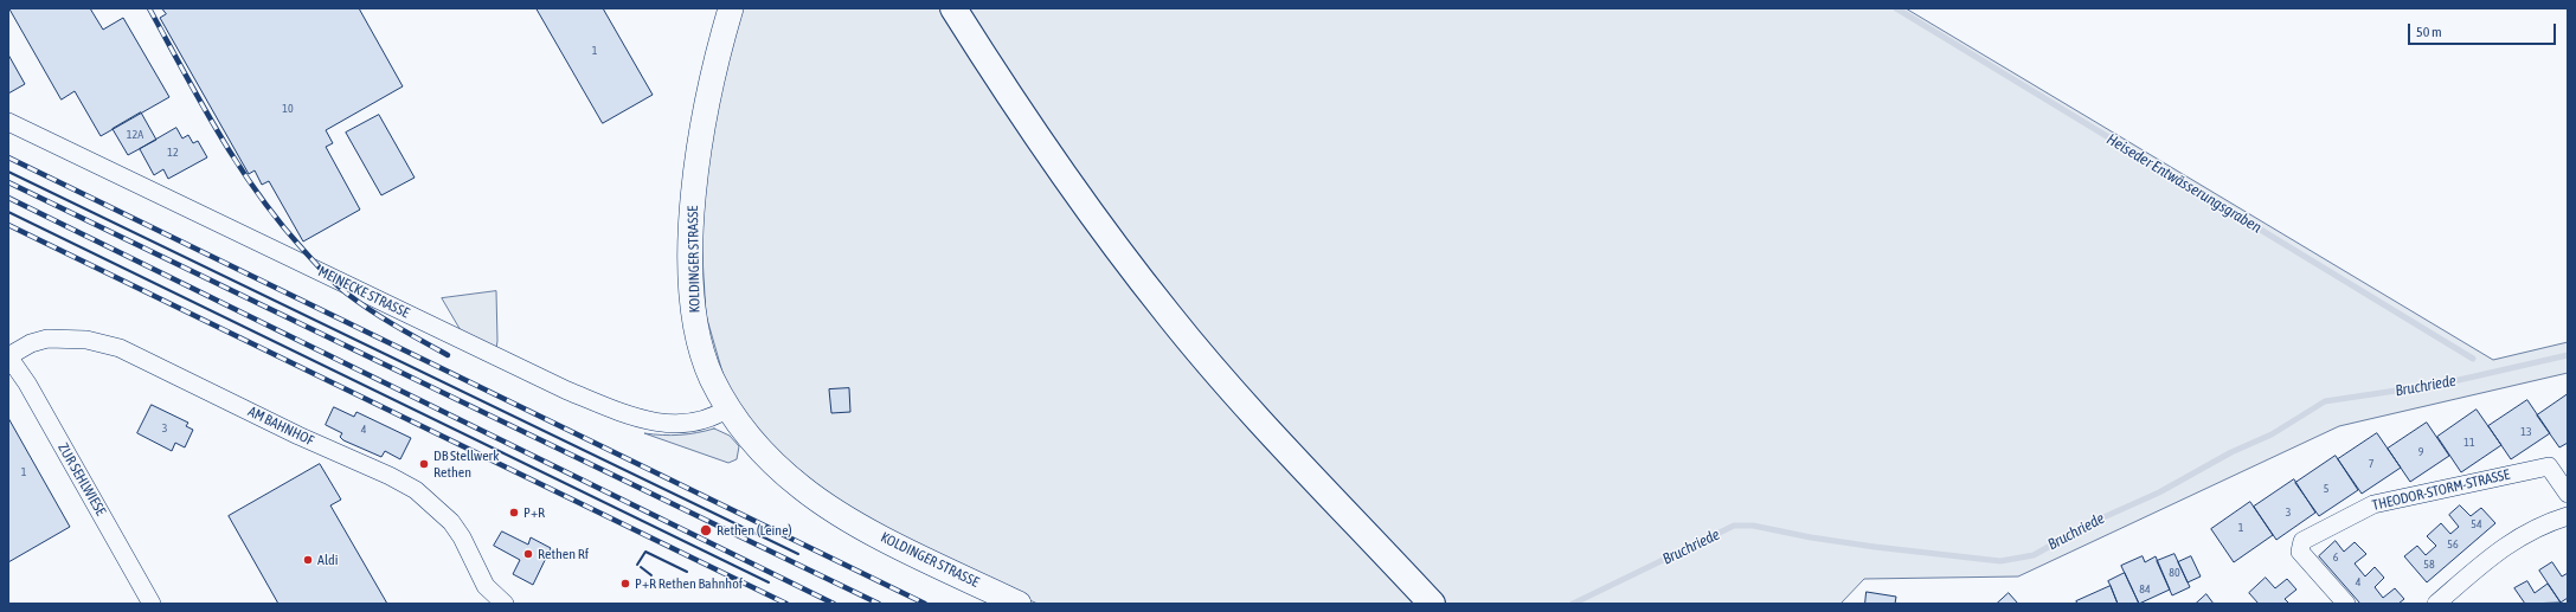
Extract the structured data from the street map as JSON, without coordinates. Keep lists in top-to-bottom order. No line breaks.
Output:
{"streets":{"street":["KOLDINGER STRASSE","MEINECKE STRASSE","AM BAHNHOF","ZUR SEHLWIESE","THEODOR-STORM-STRASSE"]},"crossings":[["KOLDINGER STRASSE","MEINECKE STRASSE"],["AM BAHNHOF","ZUR SEHLWIESE"]],"water":["Heiseder Entwässerungsgraben","Bruchriede"],"places":["DB Stellwerk Rethen","P+R","Rethen (Leine)","Rethen Rf","Aldi","P+R Rethen Bahnhof"],"house_numbers":["1","10","12A","12","3","4","13","11","9","7","1","5","3","54","1","56","6","58","80","4","84"],"scale_bar":"50 m"}
